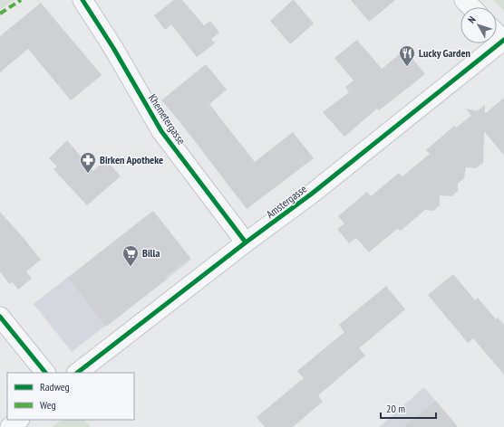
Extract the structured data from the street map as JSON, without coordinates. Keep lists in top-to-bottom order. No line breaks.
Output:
{"streets":{"street":["Khemetergasse","Amstergasse"]},"crossings":[["Khemetergasse","Amstergasse"]],"places":{"restaurant":["Lucky Garden"],"pharmacy":["Birken Apotheke"],"supermarket":["Billa"]},"legend":["Radweg","Weg"],"scale_bar":"20 m","north":"top left"}
